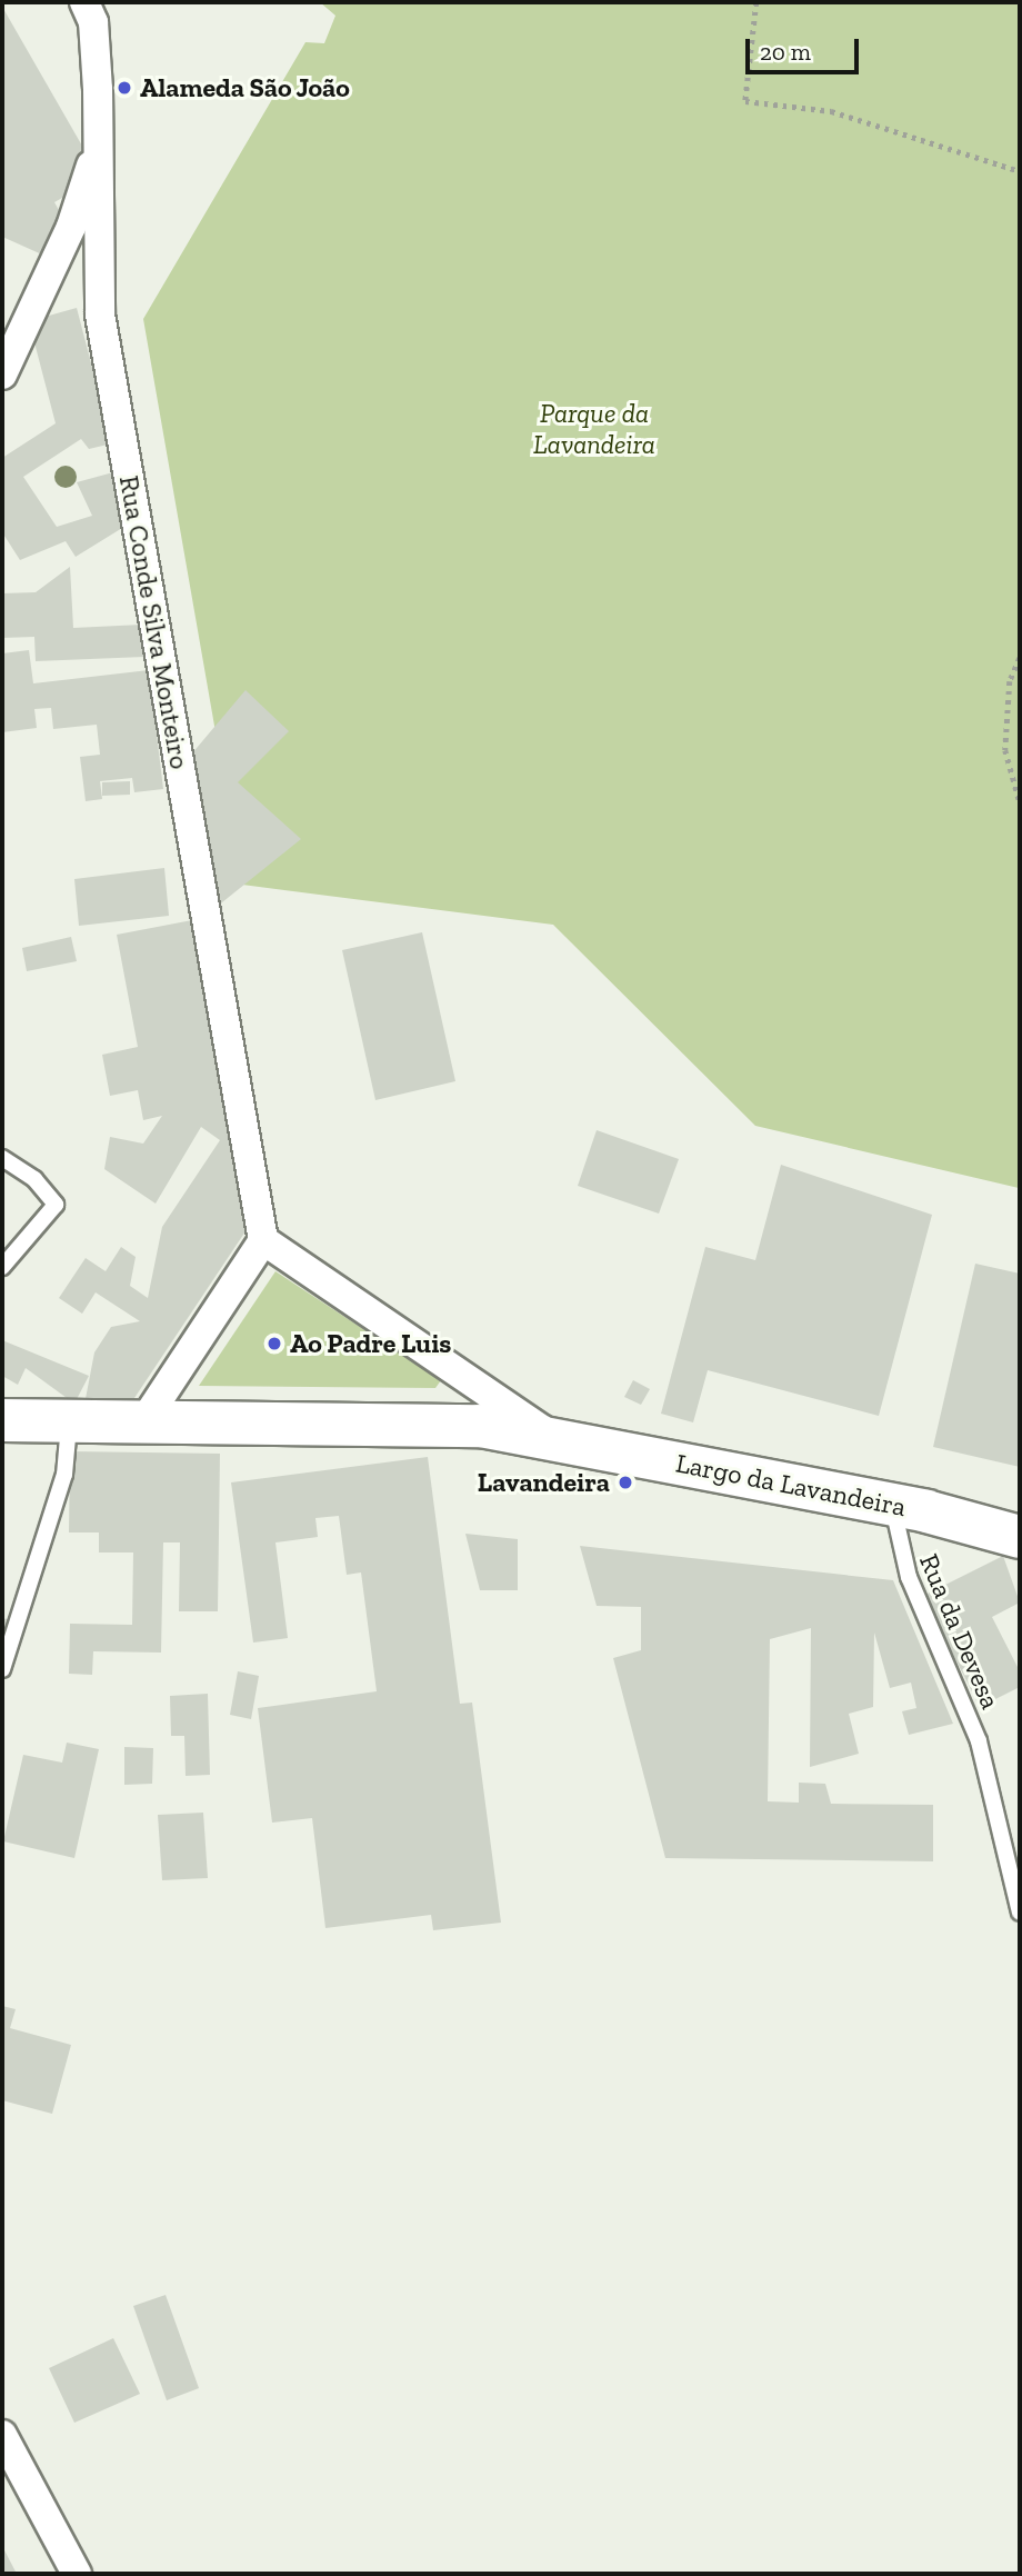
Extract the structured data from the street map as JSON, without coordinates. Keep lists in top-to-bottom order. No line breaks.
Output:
{"streets":{"main road":["Largo da Lavandeira"],"street":["Rua Conde Silva Monteiro"],"lane":["Rua da Devesa"]},"crossings":[["Rua Conde Silva Monteiro","Largo da Lavandeira"],["Largo da Lavandeira","Rua da Devesa"]],"parks":["Parque da Lavandeira"],"places":["Alameda São João","Ao Padre Luis","Lavandeira"],"scale_bar":"20 m"}
